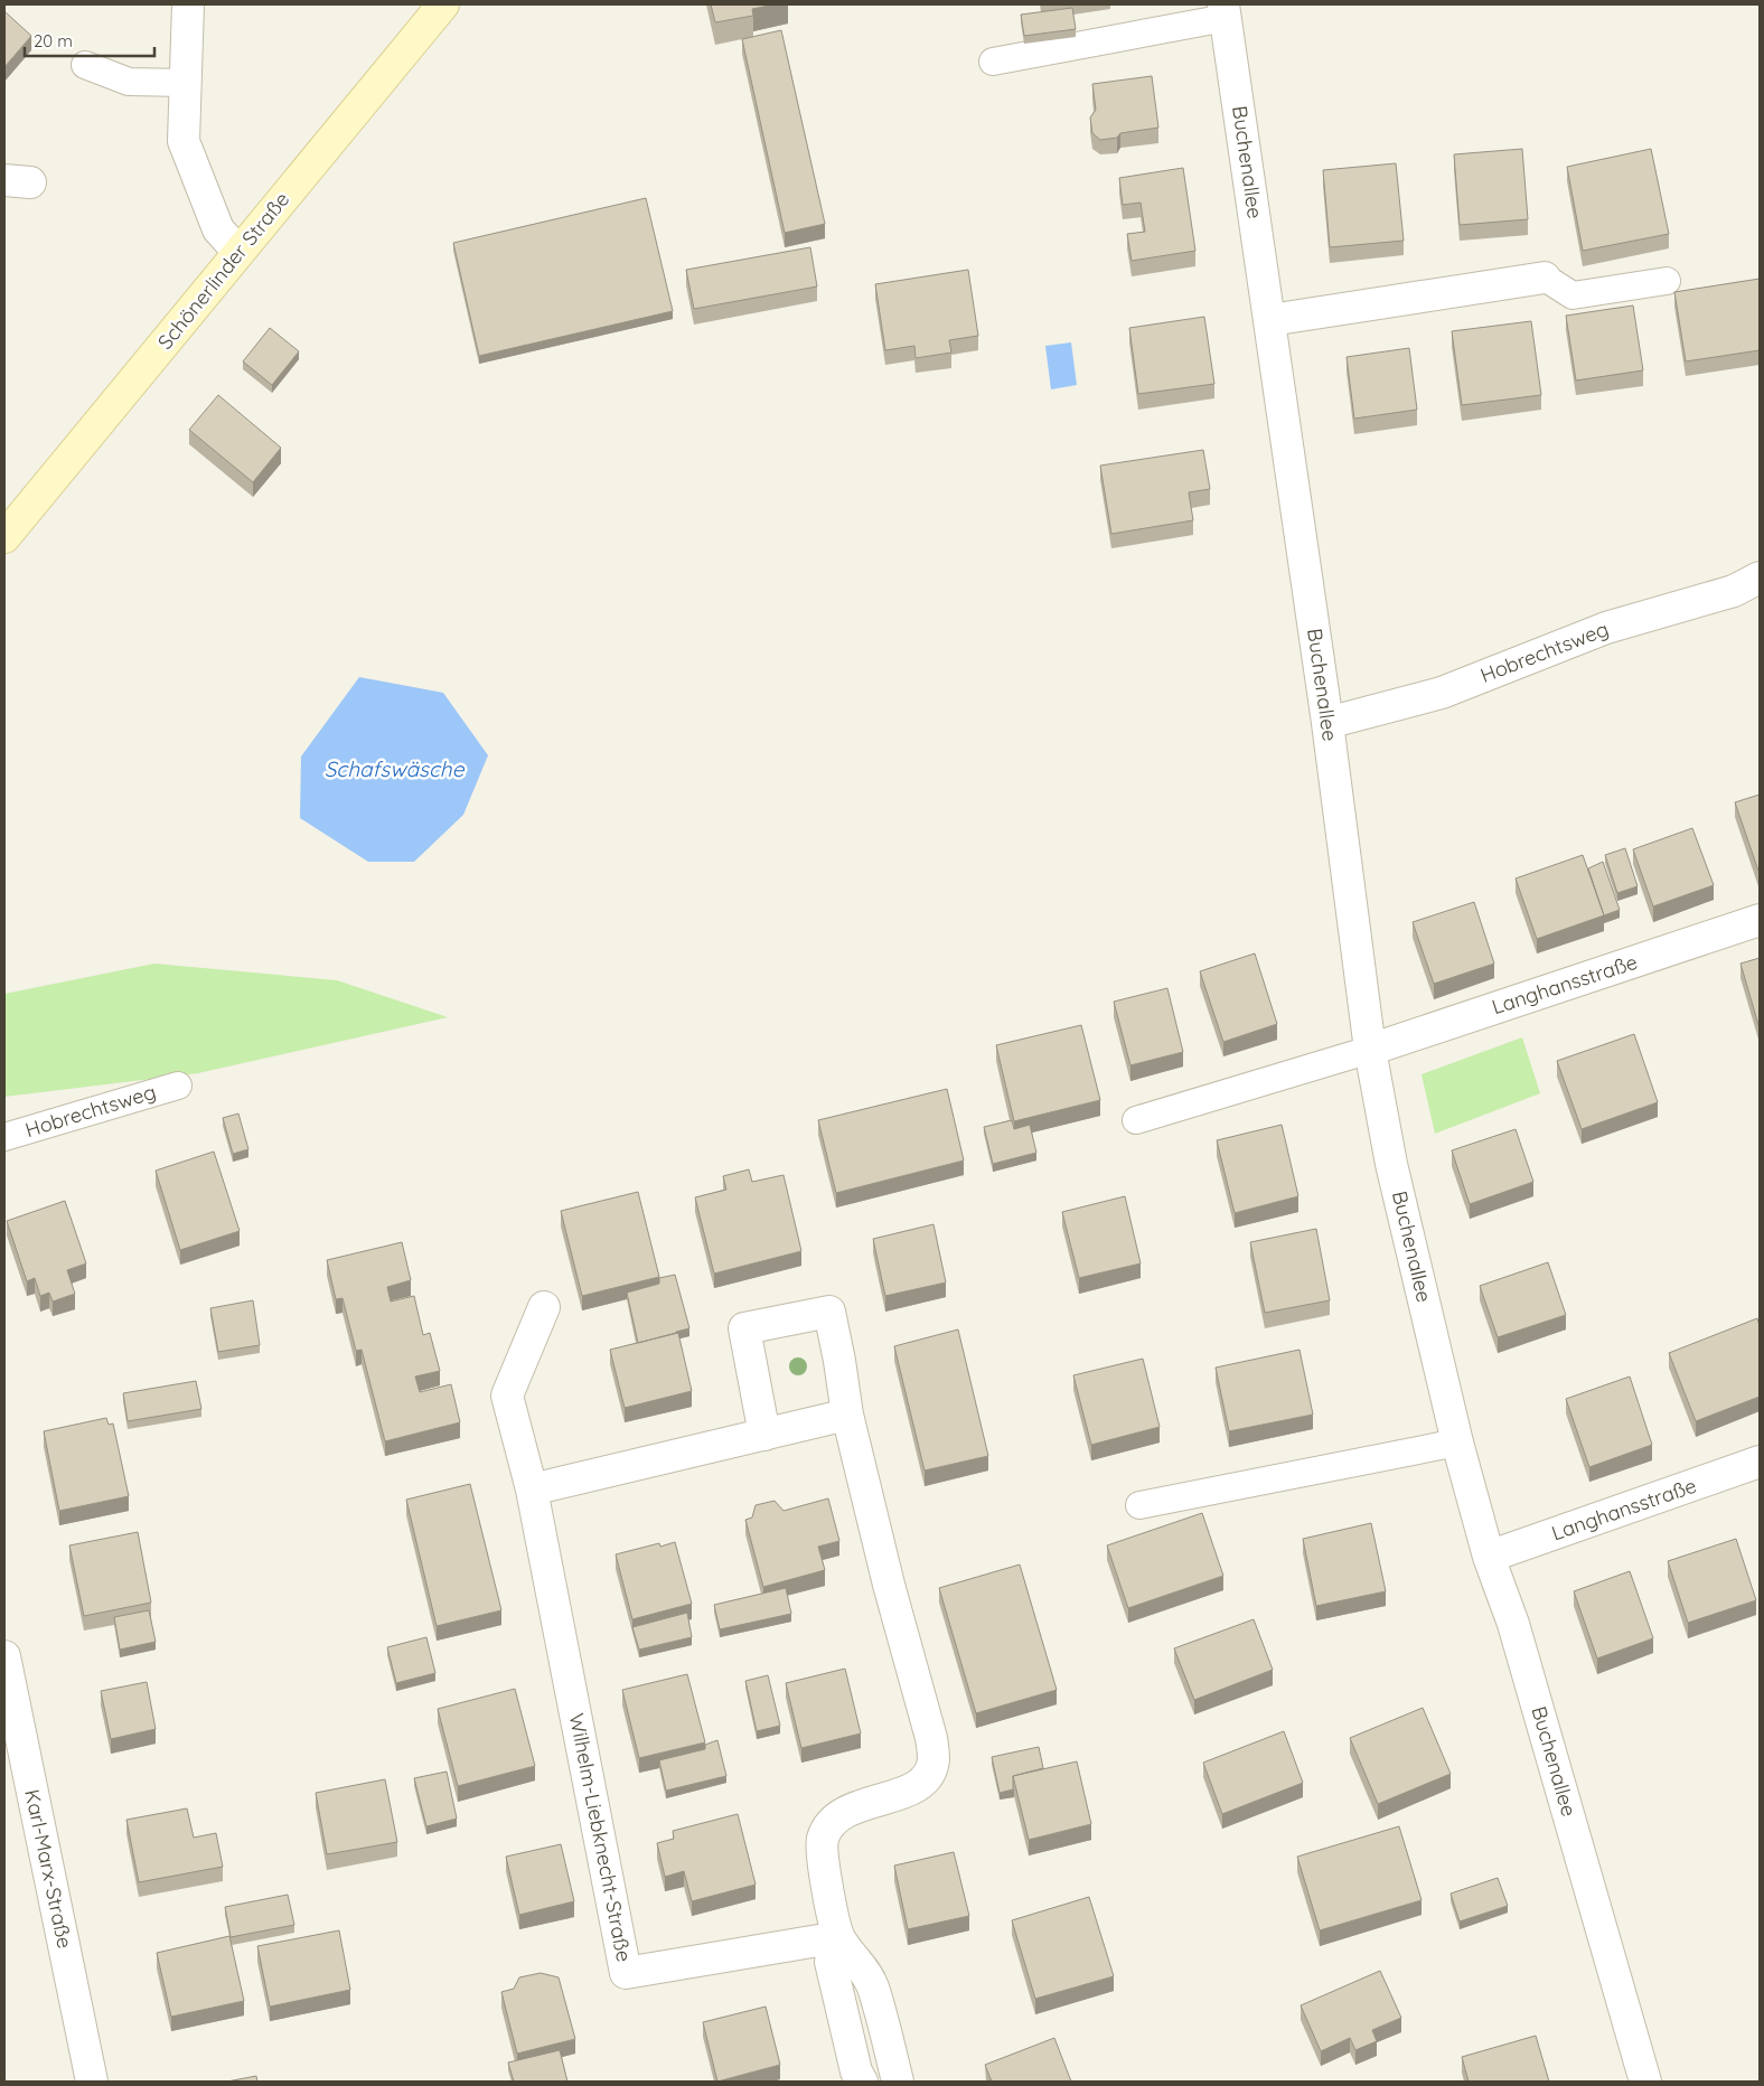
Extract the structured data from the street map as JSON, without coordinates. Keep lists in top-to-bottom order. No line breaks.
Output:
{"streets":{"street":["Buchenallee","Schönerlinder Straße","Hobrechtsweg","Langhansstraße","Wilhelm-Liebknecht-Straße","Karl-Marx-Straße"]},"crossings":[["Buchenallee","Hobrechtsweg"],["Buchenallee","Langhansstraße"]],"water":["Schafswäsche"],"scale_bar":"20 m"}
